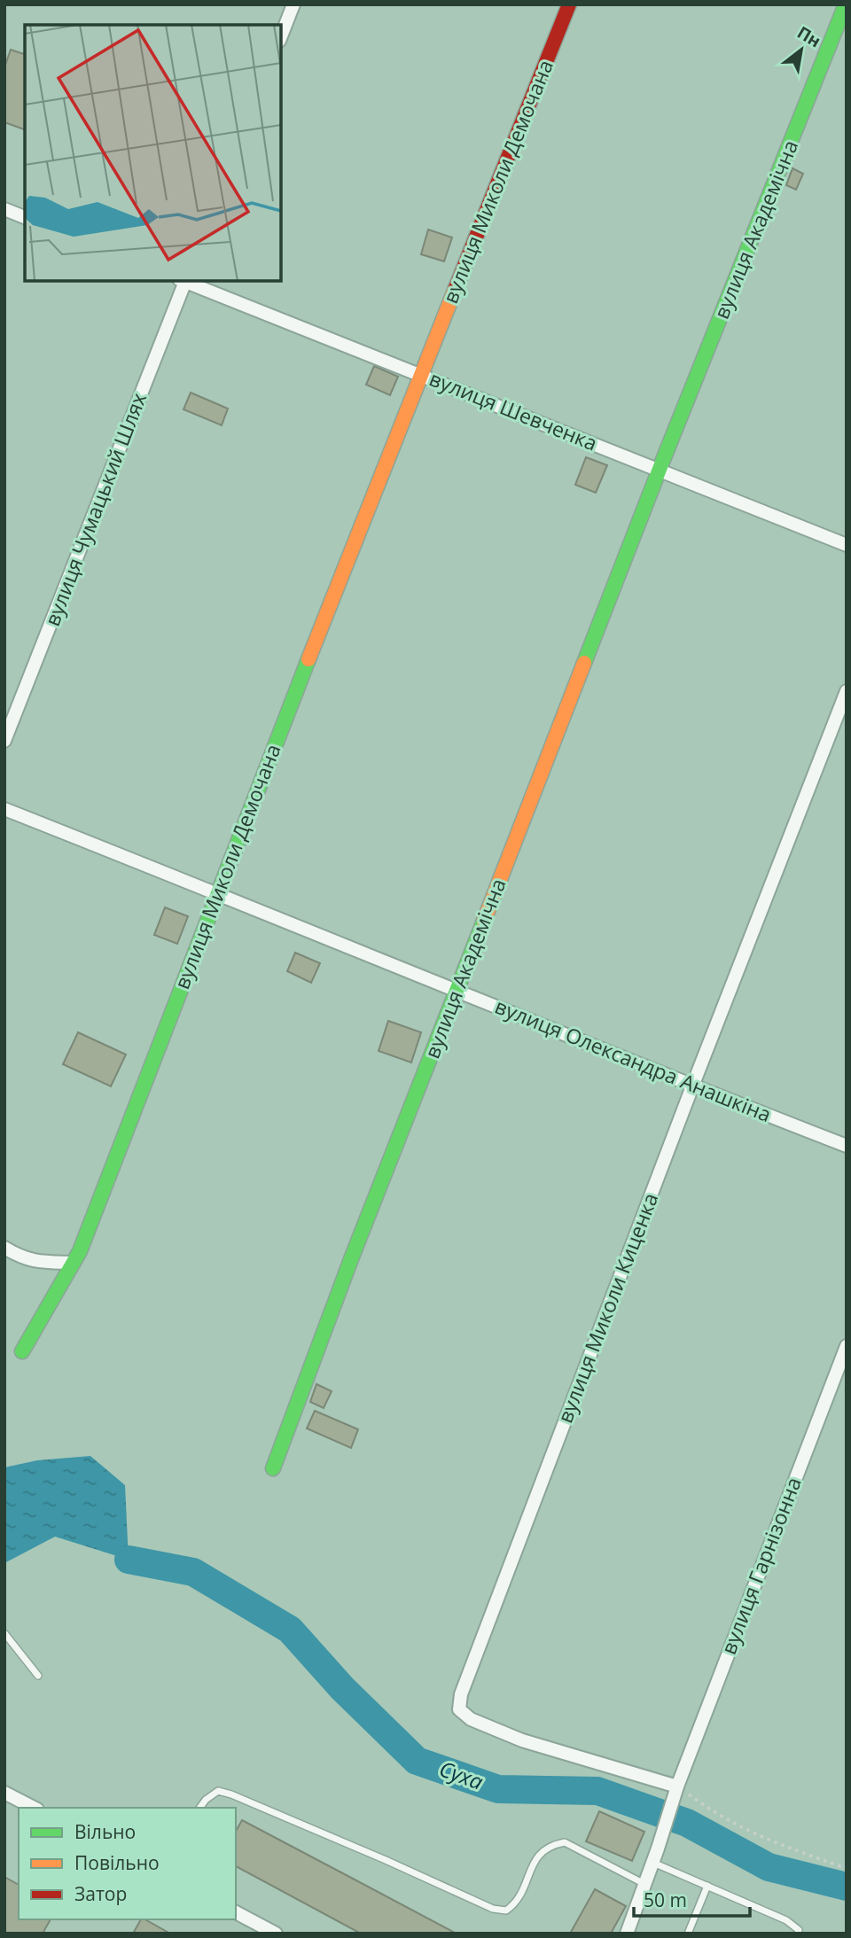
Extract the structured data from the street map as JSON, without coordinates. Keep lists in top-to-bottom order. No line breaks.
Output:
{"streets":{"street":["вулиця Миколи Демочана","вулиця Академічна","вулиця Шевченка","вулиця Чумацький Шлях","вулиця Олександра Анашкіна","вулиця Миколи Киценка","вулиця Гарнізонна"]},"crossings":[["вулиця Миколи Демочана","вулиця Шевченка"],["вулиця Миколи Демочана","вулиця Олександра Анашкіна"],["вулиця Академічна","вулиця Шевченка"],["вулиця Академічна","вулиця Олександра Анашкіна"],["вулиця Олександра Анашкіна","вулиця Миколи Киценка"],["вулиця Миколи Киценка","вулиця Гарнізонна"]],"water":["Суха"],"legend":["Вільно","Повільно","Затор"],"scale_bar":"50 m","north":"top right"}
